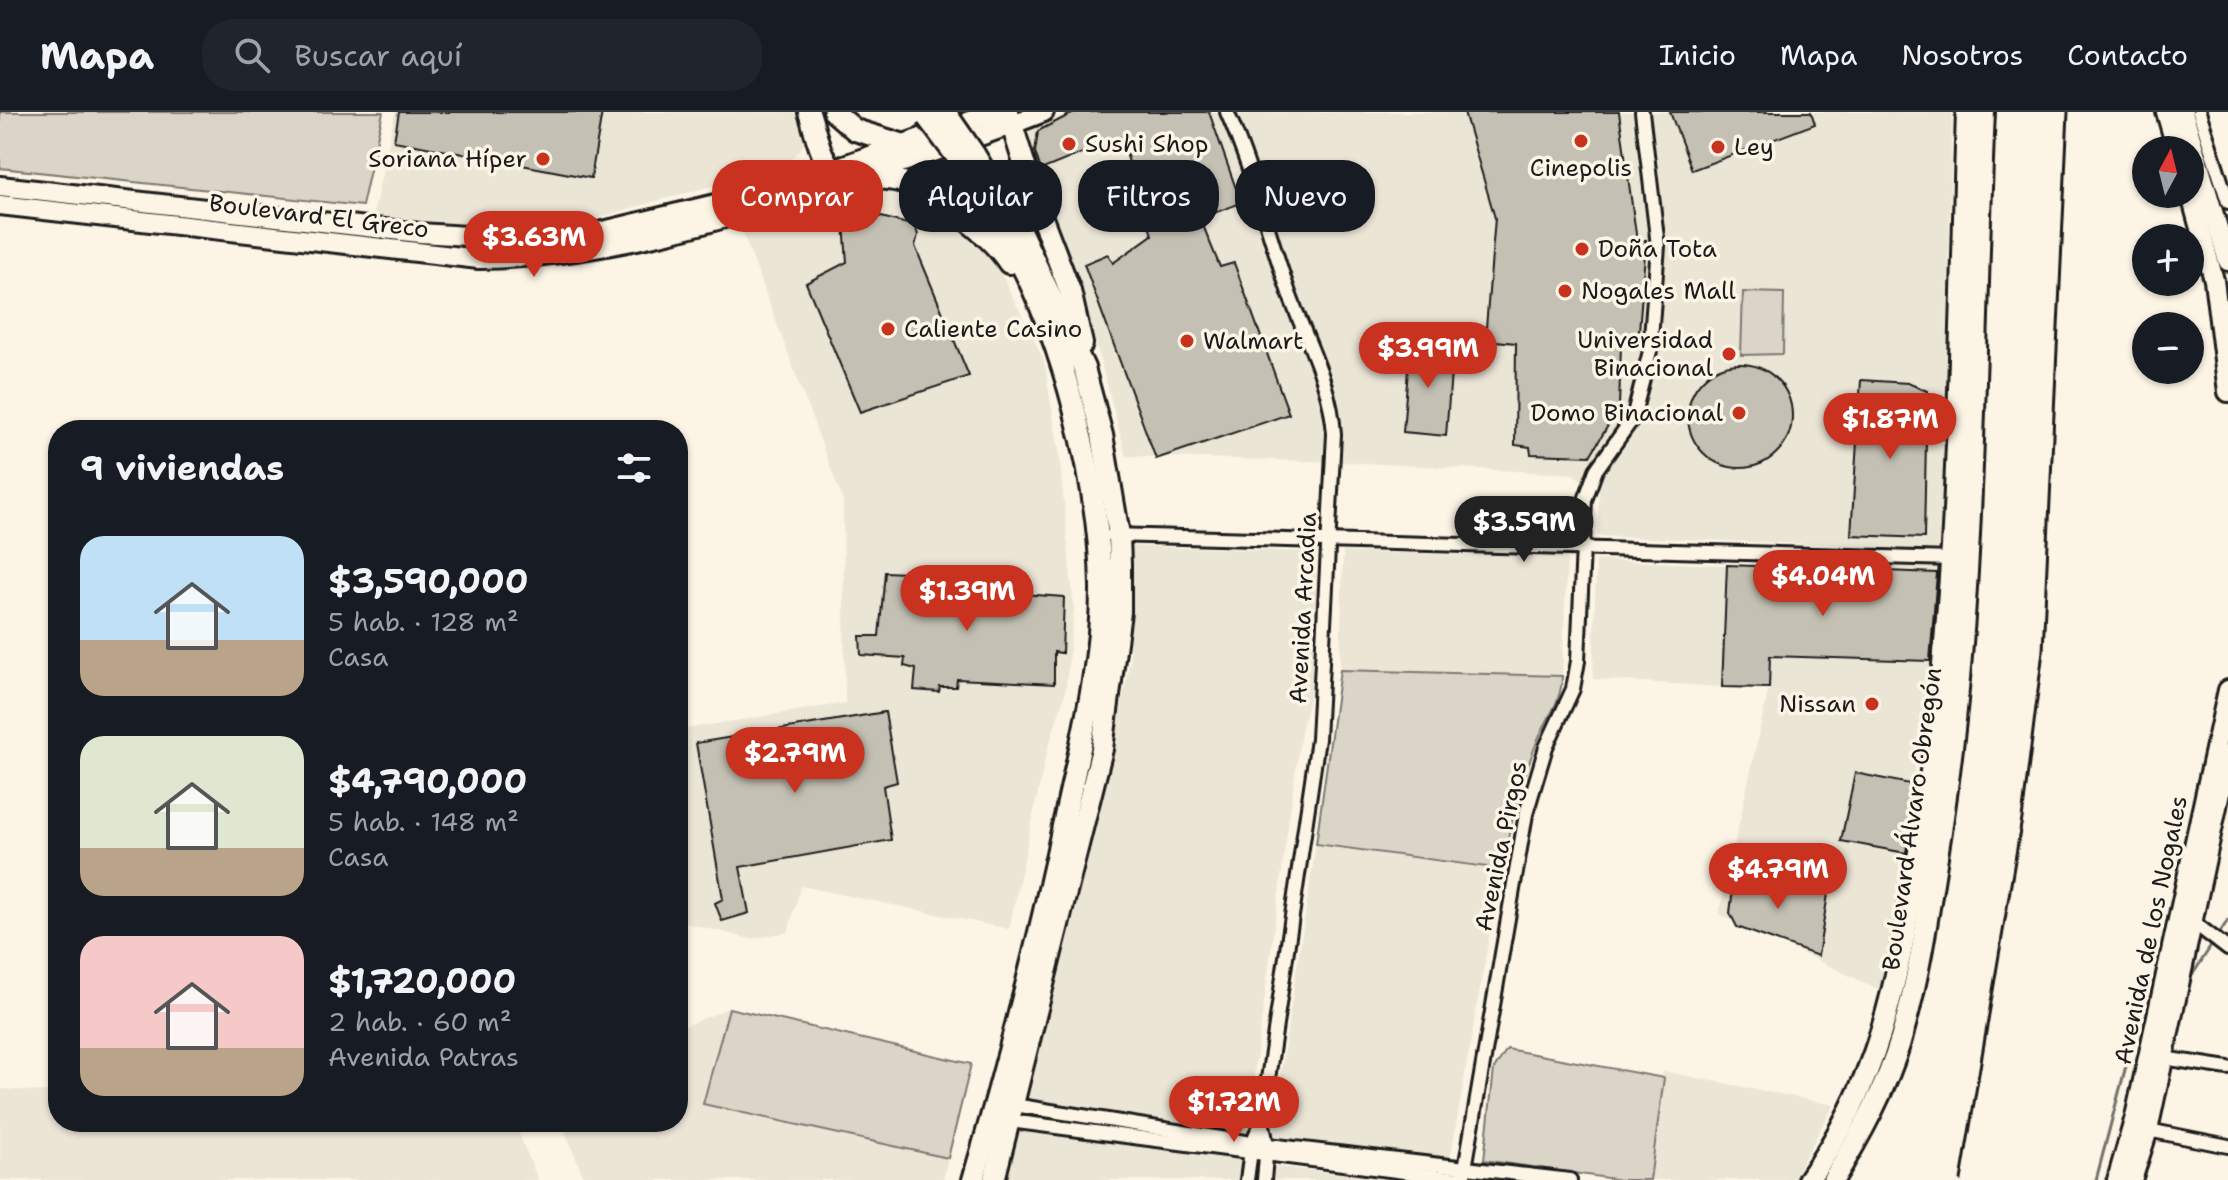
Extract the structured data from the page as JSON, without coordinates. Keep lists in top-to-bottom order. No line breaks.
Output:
{"streets":{"main road":["Boulevard El Greco","Boulevard Álvaro Obregón","Avenida de los Nogales"],"street":["Avenida Arcadia","Avenida Pirgos"]},"places":["Cinepolis","Sushi Shop","Ley","Soriana Híper","Doña Tota","Nogales Mall","Caliente Casino","Walmart","Universidad Binacional","Domo Binacional","Nissan"],"north":"top","page":{"header":"Mapa","search":"Buscar aquí","nav":["Inicio","Mapa","Nosotros","Contacto"],"map_buttons":["+","−"],"chip":["Comprar","Alquilar","Filtros","Nuevo"],"price":["$3.63M","$3.99M","$1.87M","$3.59M","$4.04M","$1.39M","$2.79M","$4.79M","$1.72M"],"heading":"9 viviendas","list":[{"name":"$3,590,000","note":"5 hab. · 128 m² · Casa"},{"name":"$4,790,000","note":"5 hab. · 148 m² · Casa"},{"name":"$1,720,000","note":"2 hab. · 60 m² · Avenida Patras"}]}}
